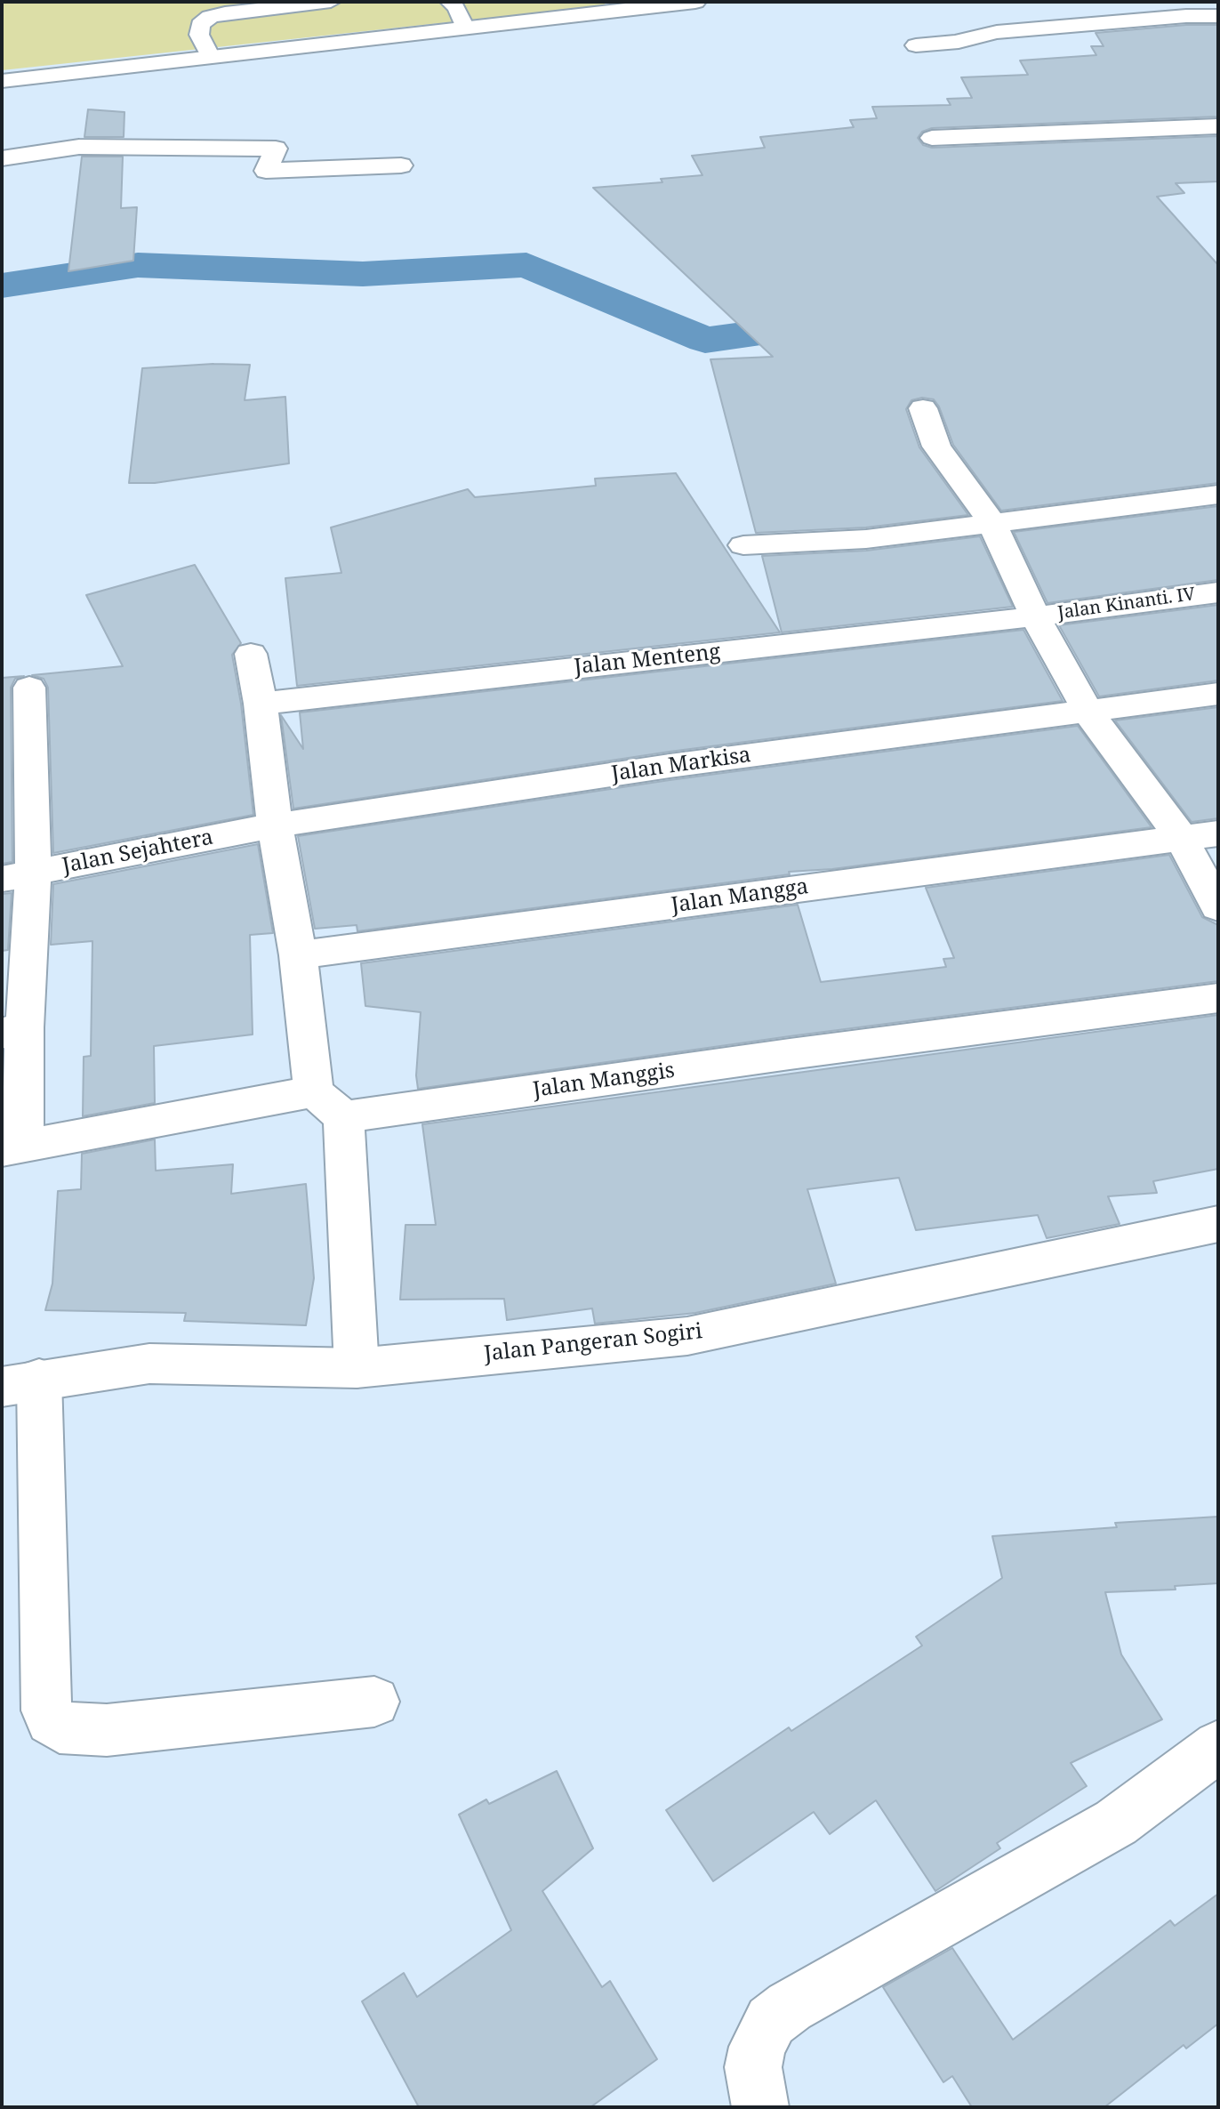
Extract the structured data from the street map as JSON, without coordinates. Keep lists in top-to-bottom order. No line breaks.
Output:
{"streets":{"street":["Jalan Kinanti. IV","Jalan Menteng","Jalan Markisa","Jalan Sejahtera","Jalan Mangga","Jalan Manggis","Jalan Pangeran Sogiri"]},"crossings":[["Jalan Kinanti. IV","Jalan Menteng"],["Jalan Markisa","Jalan Sejahtera"]]}
